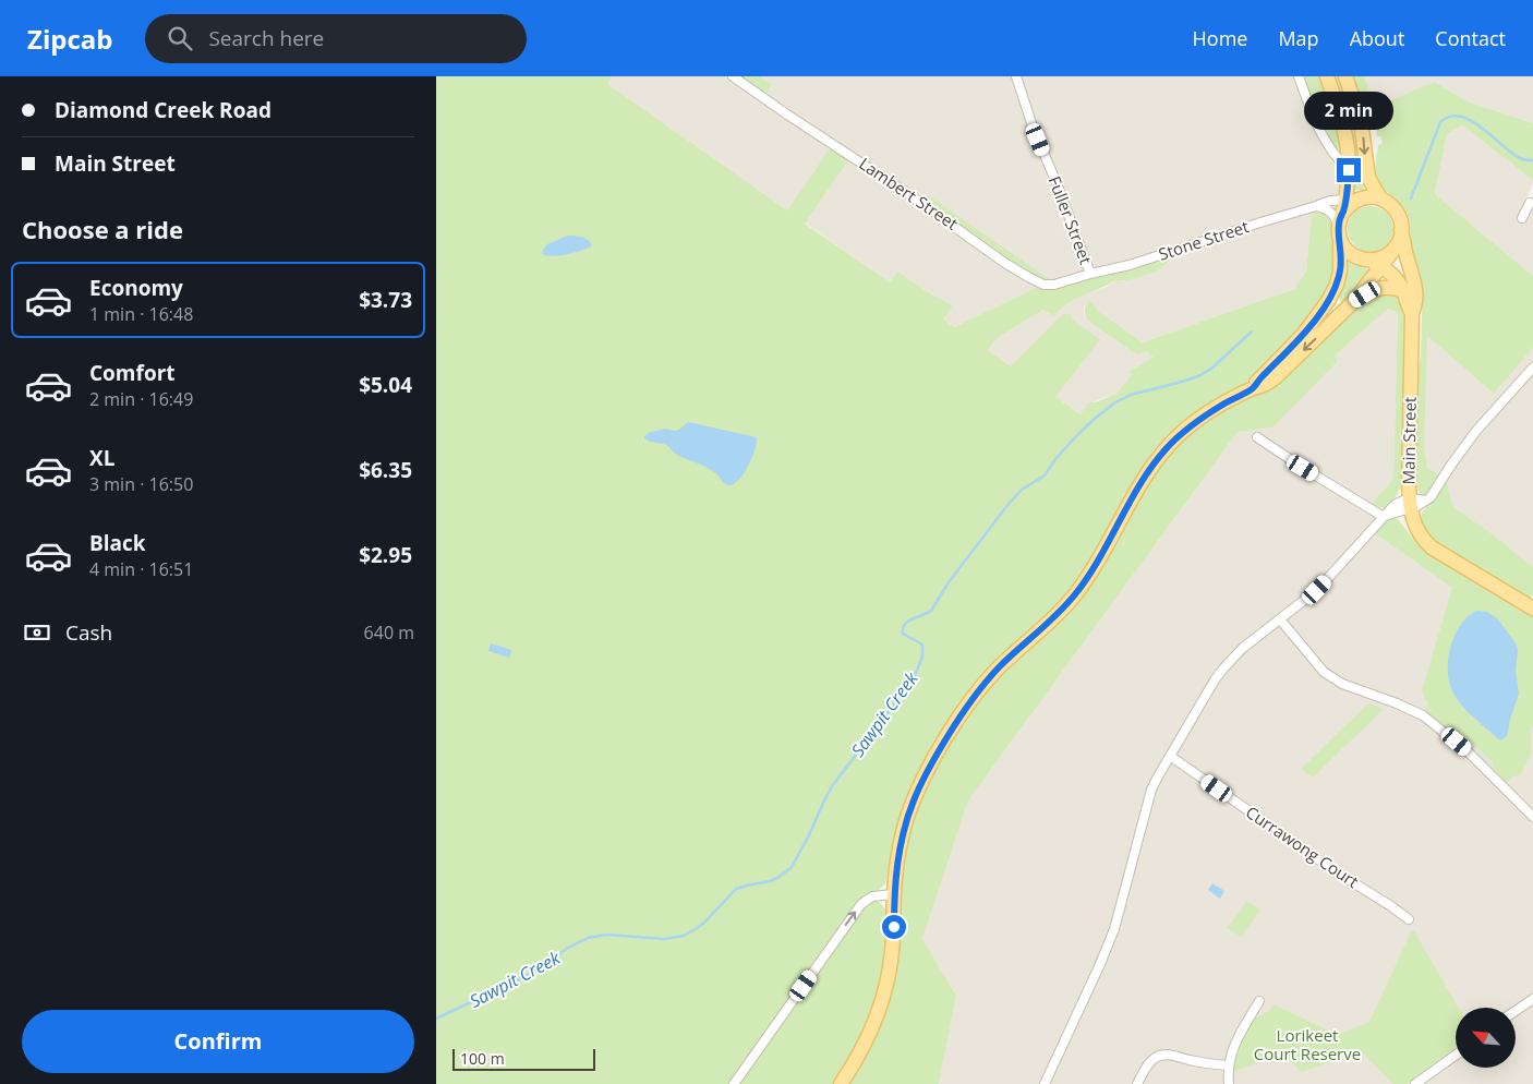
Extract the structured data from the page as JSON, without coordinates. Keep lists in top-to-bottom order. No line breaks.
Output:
{"streets":{"main road":["Main Street"],"street":["Lambert Street","Fuller Street","Stone Street","Currawong Court"]},"crossings":[["Lambert Street","Fuller Street"],["Lambert Street","Stone Street"],["Fuller Street","Stone Street"],["Stone Street","Main Street"]],"water":["Sawpit Creek"],"parks":["Lorikeet Court Reserve"],"scale_bar":"100 m","north":"top left","page":{"header":"Zipcab","search":"Search here","nav":["Home","Map","About","Contact"],"banner":["Diamond Creek Road","Main Street"],"bubble":"2 min","heading":"Choose a ride","list":[{"name":"Economy","note":"1 min · 16:48","value":"$3.73"},{"name":"Comfort","note":"2 min · 16:49","value":"$5.04"},{"name":"XL","note":"3 min · 16:50","value":"$6.35"},{"name":"Black","note":"4 min · 16:51","value":"$2.95"}],"pay":["Cash","640 m"],"buttons":"Confirm","scale":"100 m"}}
